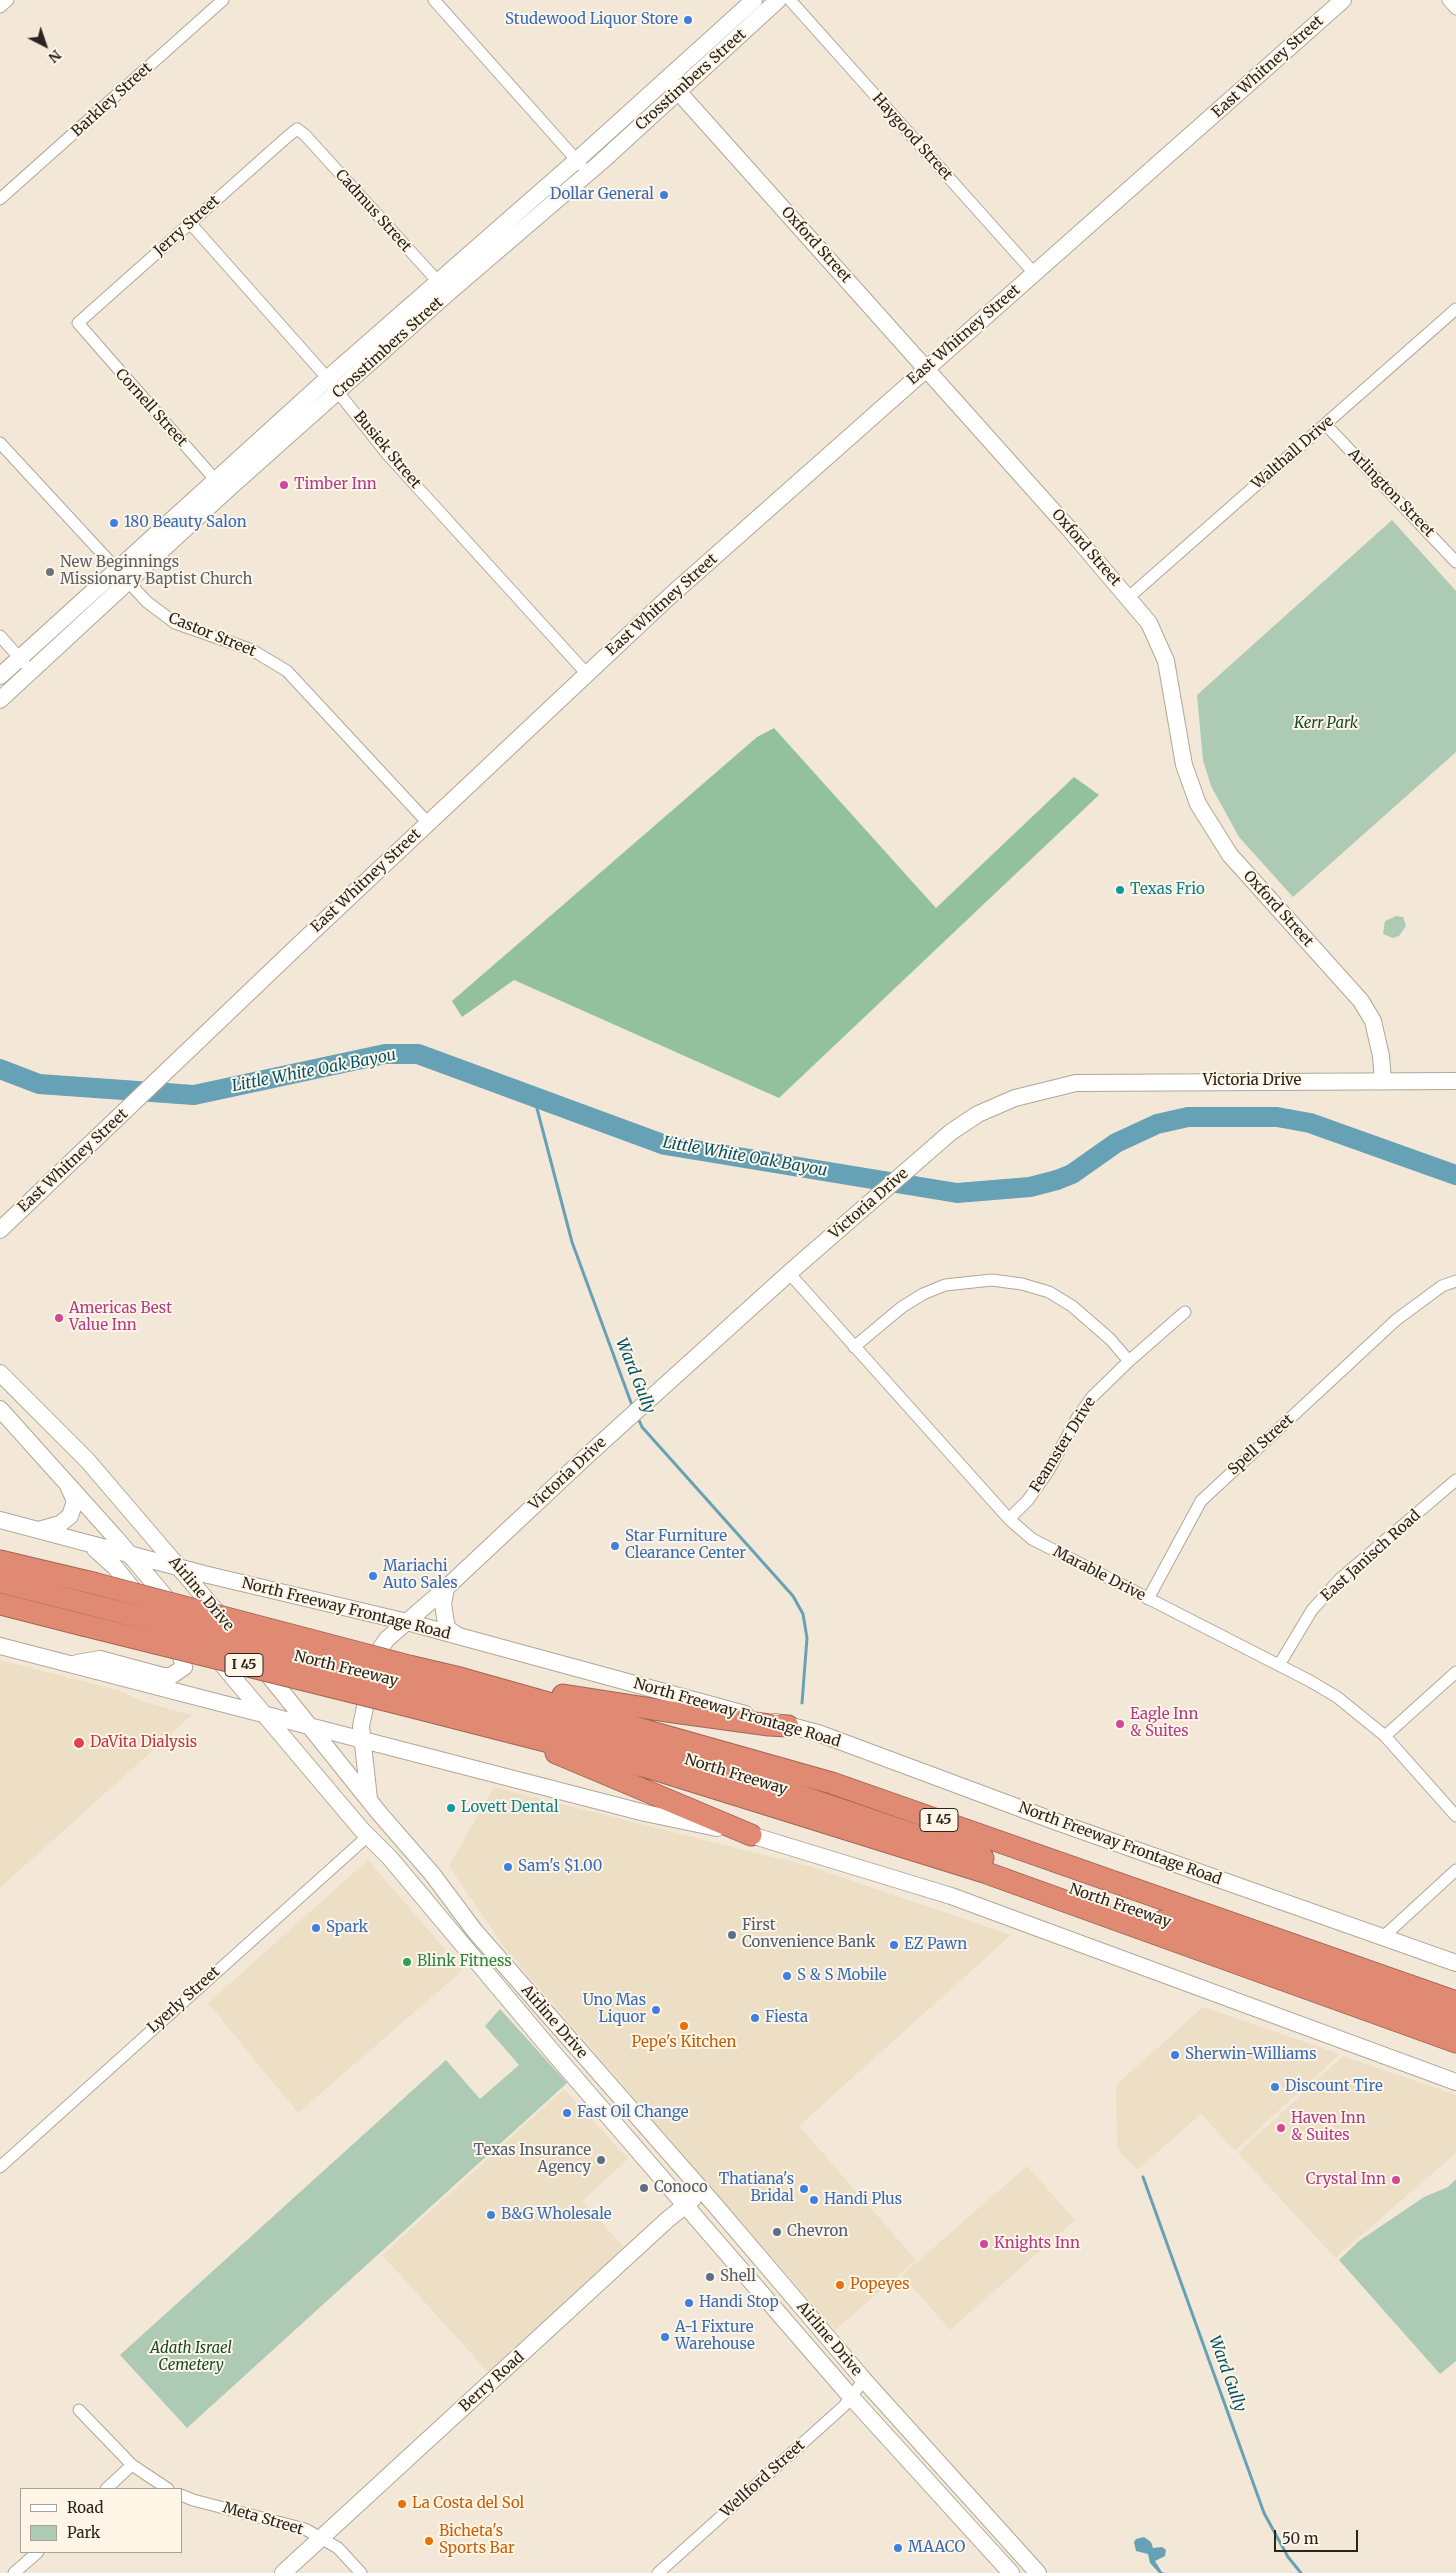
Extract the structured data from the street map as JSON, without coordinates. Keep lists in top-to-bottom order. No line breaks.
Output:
{"streets":{"highway":["I 45","North Freeway"],"main road":["East Whitney Street","Crosstimbers Street","Oxford Street","Victoria Drive","Airline Drive","North Freeway Frontage Road","Berry Road"],"street":["Barkley Street","Haygood Street","Cadmus Street","Jerry Street","Cornell Street","Busiek Street","Walthall Drive","Arlington Street","Castor Street","Feamster Drive","Spell Street","East Janisch Road","Marable Drive","Lyerly Street","Wellford Street","Meta Street"]},"crossings":[["East Whitney Street","Haygood Street"],["East Whitney Street","Oxford Street"],["East Whitney Street","Busiek Street"],["East Whitney Street","Castor Street"],["Crosstimbers Street","Cadmus Street"],["Crosstimbers Street","Oxford Street"],["Crosstimbers Street","Cornell Street"],["Crosstimbers Street","Busiek Street"],["Crosstimbers Street","Castor Street"],["Cadmus Street","Jerry Street"],["Jerry Street","Cornell Street"],["Jerry Street","Busiek Street"],["Oxford Street","Walthall Drive"],["Oxford Street","Victoria Drive"],["Walthall Drive","Arlington Street"],["Victoria Drive","Marable Drive"],["Victoria Drive","Airline Drive"],["Victoria Drive","North Freeway Frontage Road"],["Feamster Drive","Marable Drive"],["Spell Street","Marable Drive"],["East Janisch Road","Marable Drive"],["Airline Drive","North Freeway Frontage Road"],["Airline Drive","Lyerly Street"],["Airline Drive","Berry Road"],["Airline Drive","Wellford Street"],["Berry Road","Meta Street"]],"water":["Little White Oak Bayou","Ward Gully"],"parks":["Kerr Park","Adath Israel Cemetery"],"places":["Studewood Liquor Store","Dollar General","Timber Inn","180 Beauty Salon","New Beginnings Missionary Baptist Church","Texas Frio","Americas Best Value Inn","Star Furniture Clearance Center","Mariachi Auto Sales","Eagle Inn & Suites","DaVita Dialysis","Lovett Dental","Sam's $1.00","Spark","First Convenience Bank","EZ Pawn","Blink Fitness","S & S Mobile","Uno Mas Liquor","Fiesta","Pepe's Kitchen","Sherwin-Williams","Discount Tire","Fast Oil Change","Haven Inn & Suites","Texas Insurance Agency","Crystal Inn","Conoco","Thatiana's Bridal","Handi Plus","B&G Wholesale","Chevron","Knights Inn","Shell","Popeyes","Handi Stop","A-1 Fixture Warehouse","La Costa del Sol","Bicheta's Sports Bar","MAACO"],"legend":["Road","Park"],"scale_bar":"50 m","north":"bottom right"}
